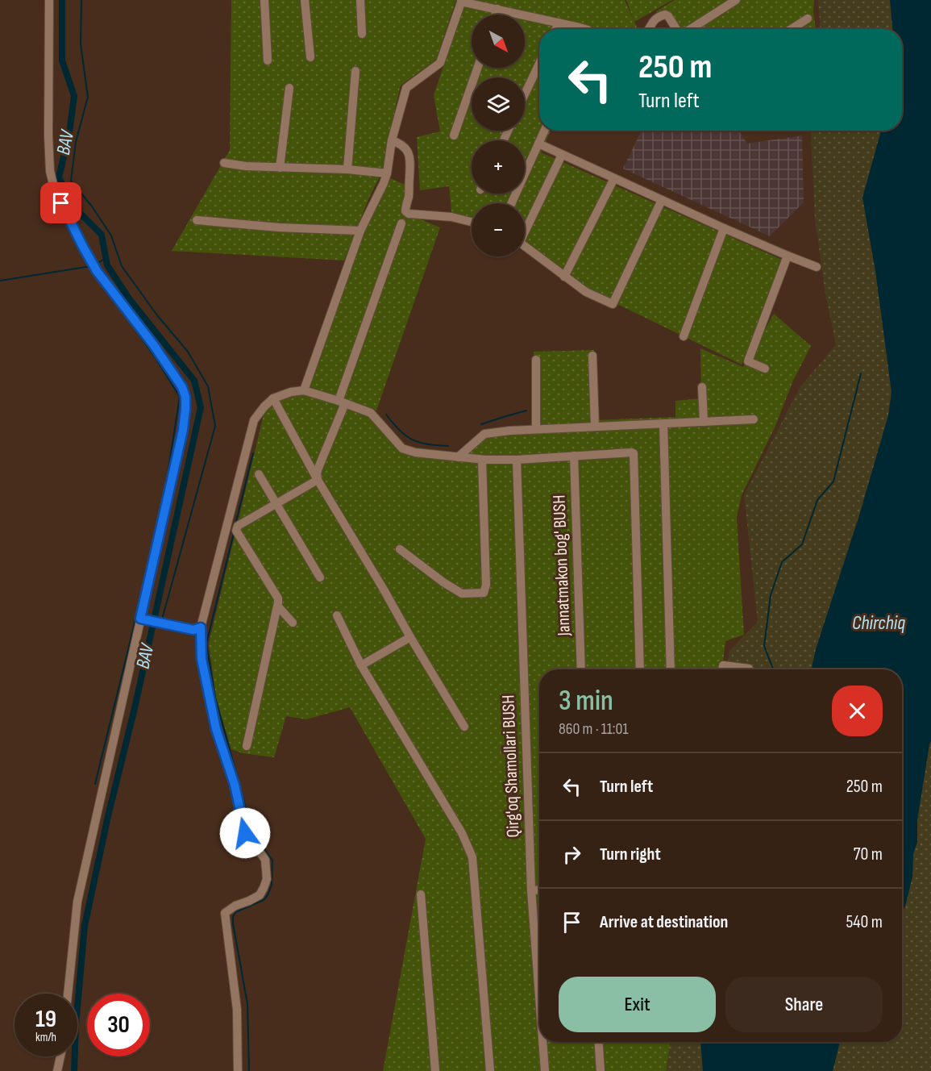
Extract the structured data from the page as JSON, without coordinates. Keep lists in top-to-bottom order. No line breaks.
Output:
{"streets":{"street":["Jannatmakon bog' BUSH","Qirg'oq Shamollari BUSH"]},"water":["BAV","Chirchiq"],"north":"bottom right","page":{"map_buttons":["+","−"],"turn":["250 m","Turn left"],"heading":["3 min","860 m · 11:01"],"list":[{"name":"Turn left","value":"250 m"},{"name":"Turn right","value":"70 m"},{"name":"Arrive at destination","value":"540 m"}],"buttons":["Exit","Share"],"speed":"19 km/h","limit":"30"}}
